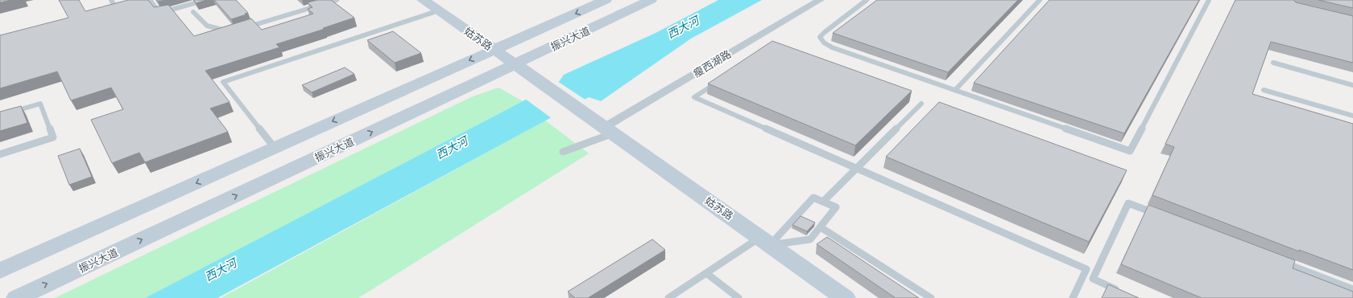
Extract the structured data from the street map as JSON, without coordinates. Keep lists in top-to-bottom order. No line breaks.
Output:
{"streets":{"main road":["姑苏路","振兴大道"],"street":["瘦西湖路"]},"crossings":[["姑苏路","振兴大道"],["姑苏路","瘦西湖路"]],"water":["西大河"]}
